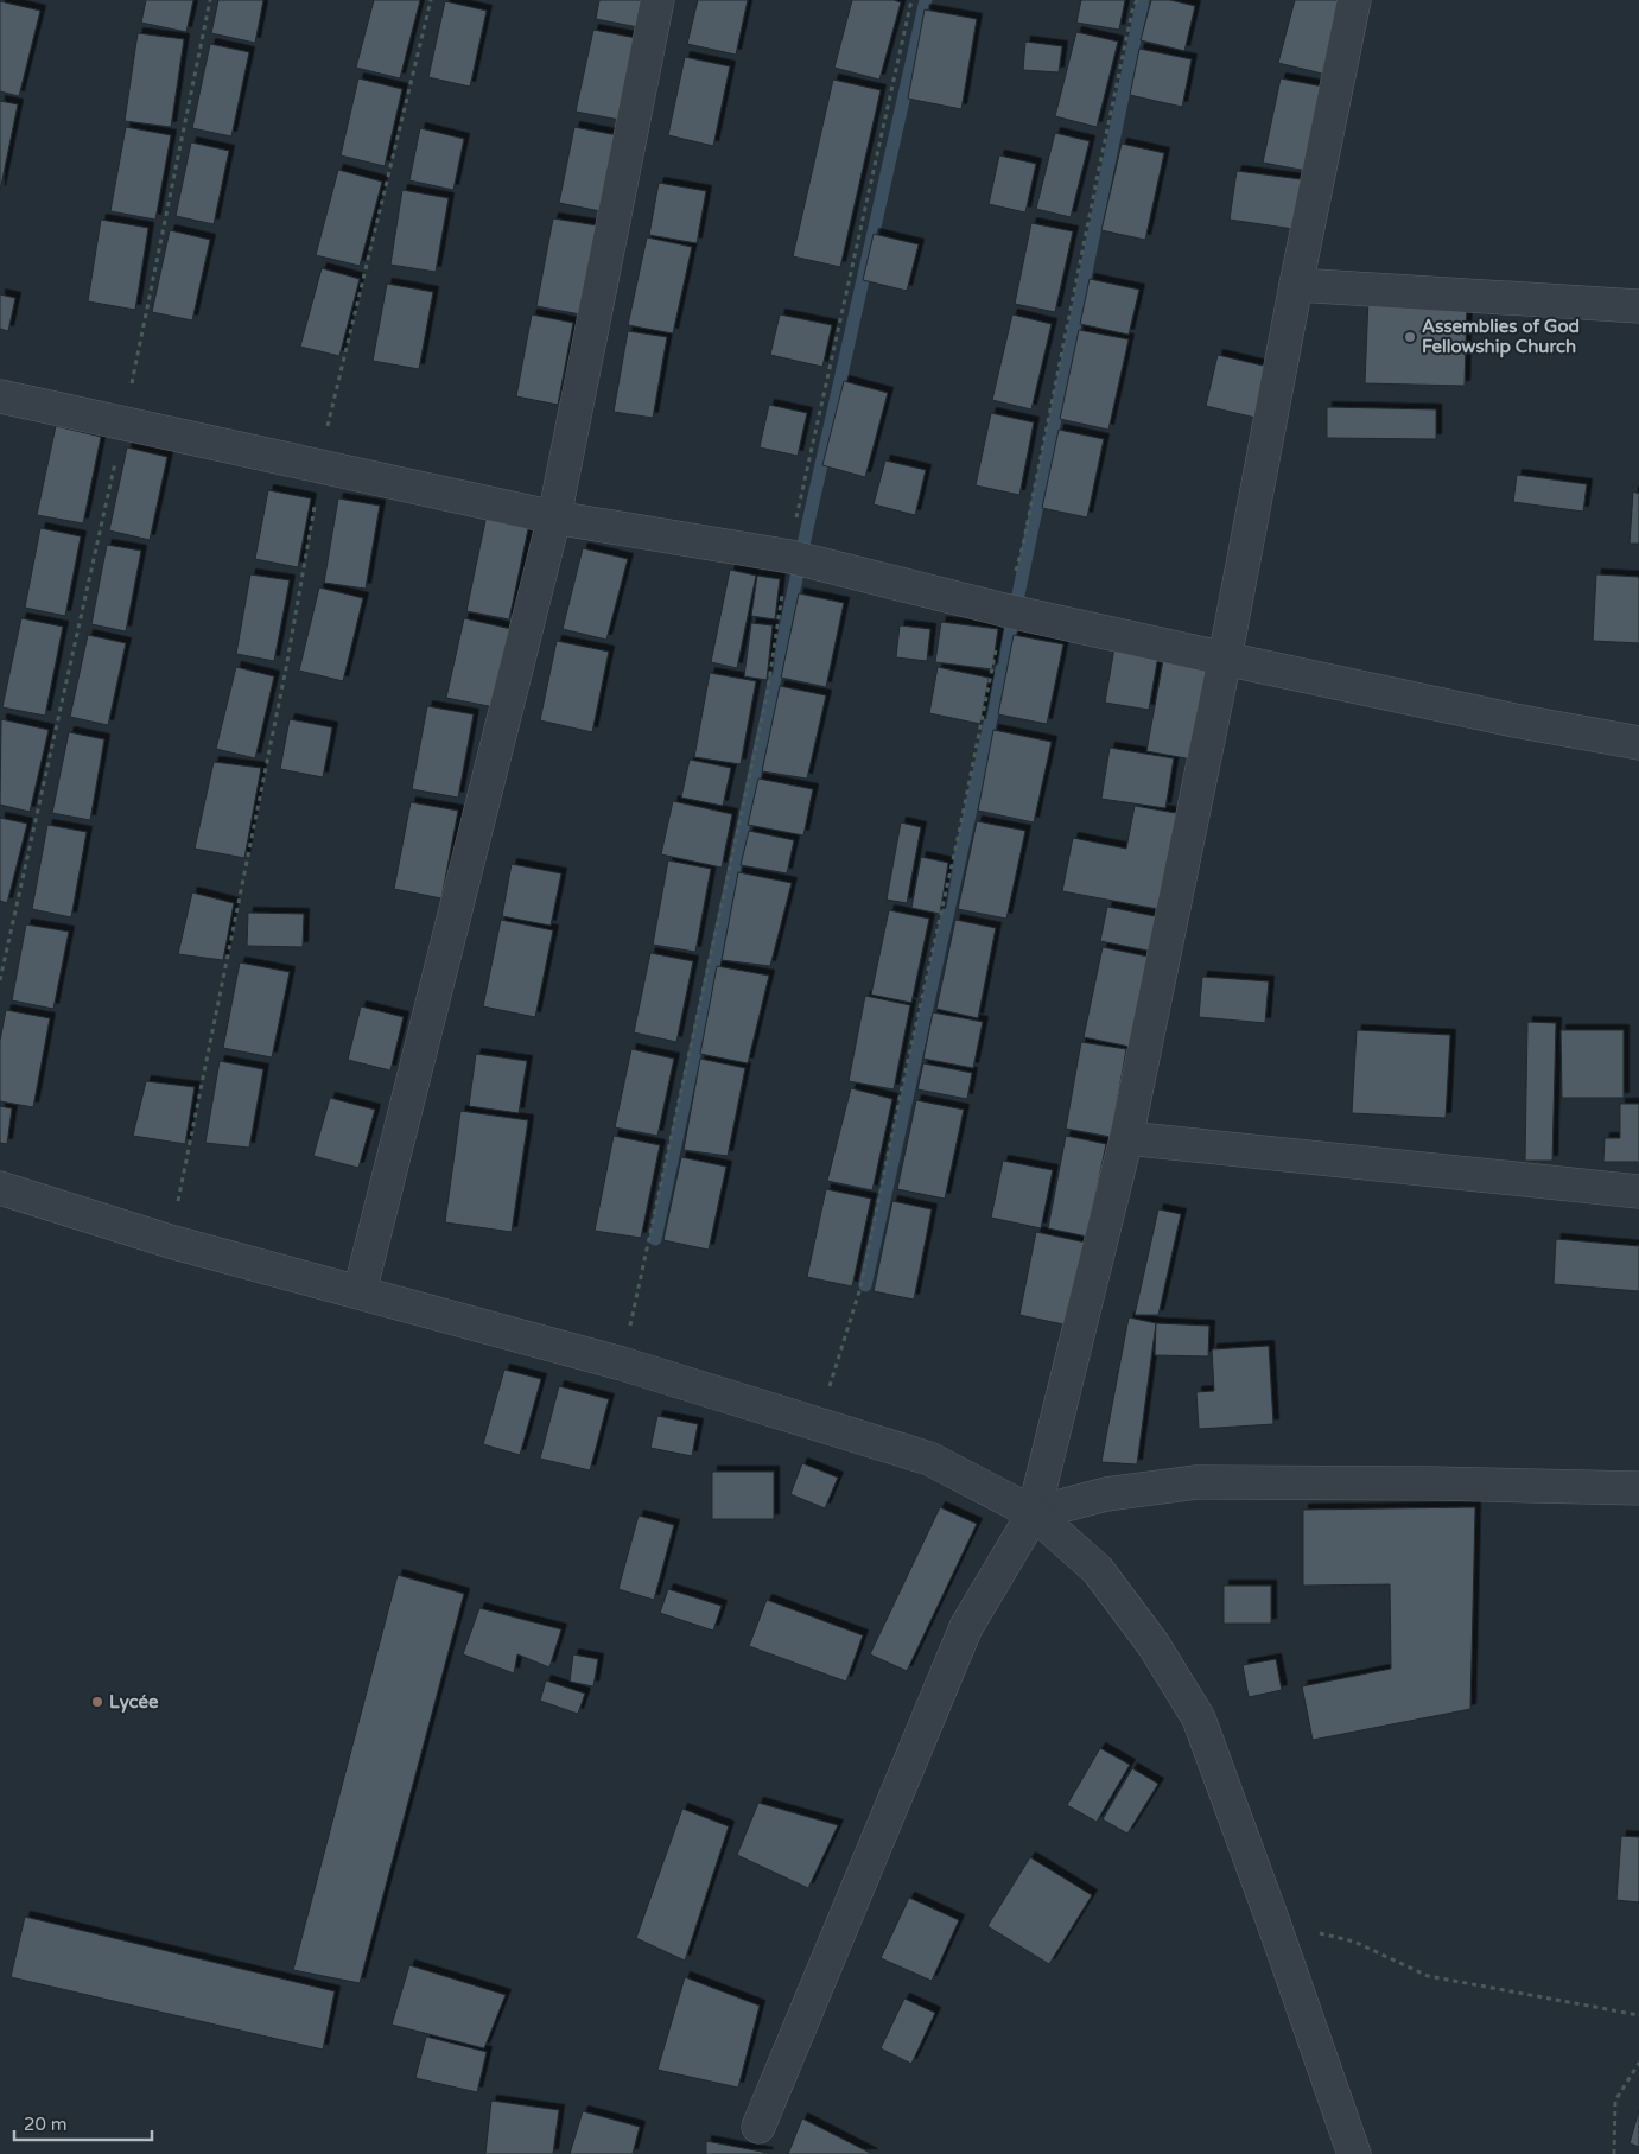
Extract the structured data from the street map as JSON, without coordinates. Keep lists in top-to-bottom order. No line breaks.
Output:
{"places":["Assemblies of God Fellowship Church","Lycée"],"scale_bar":"20 m"}
